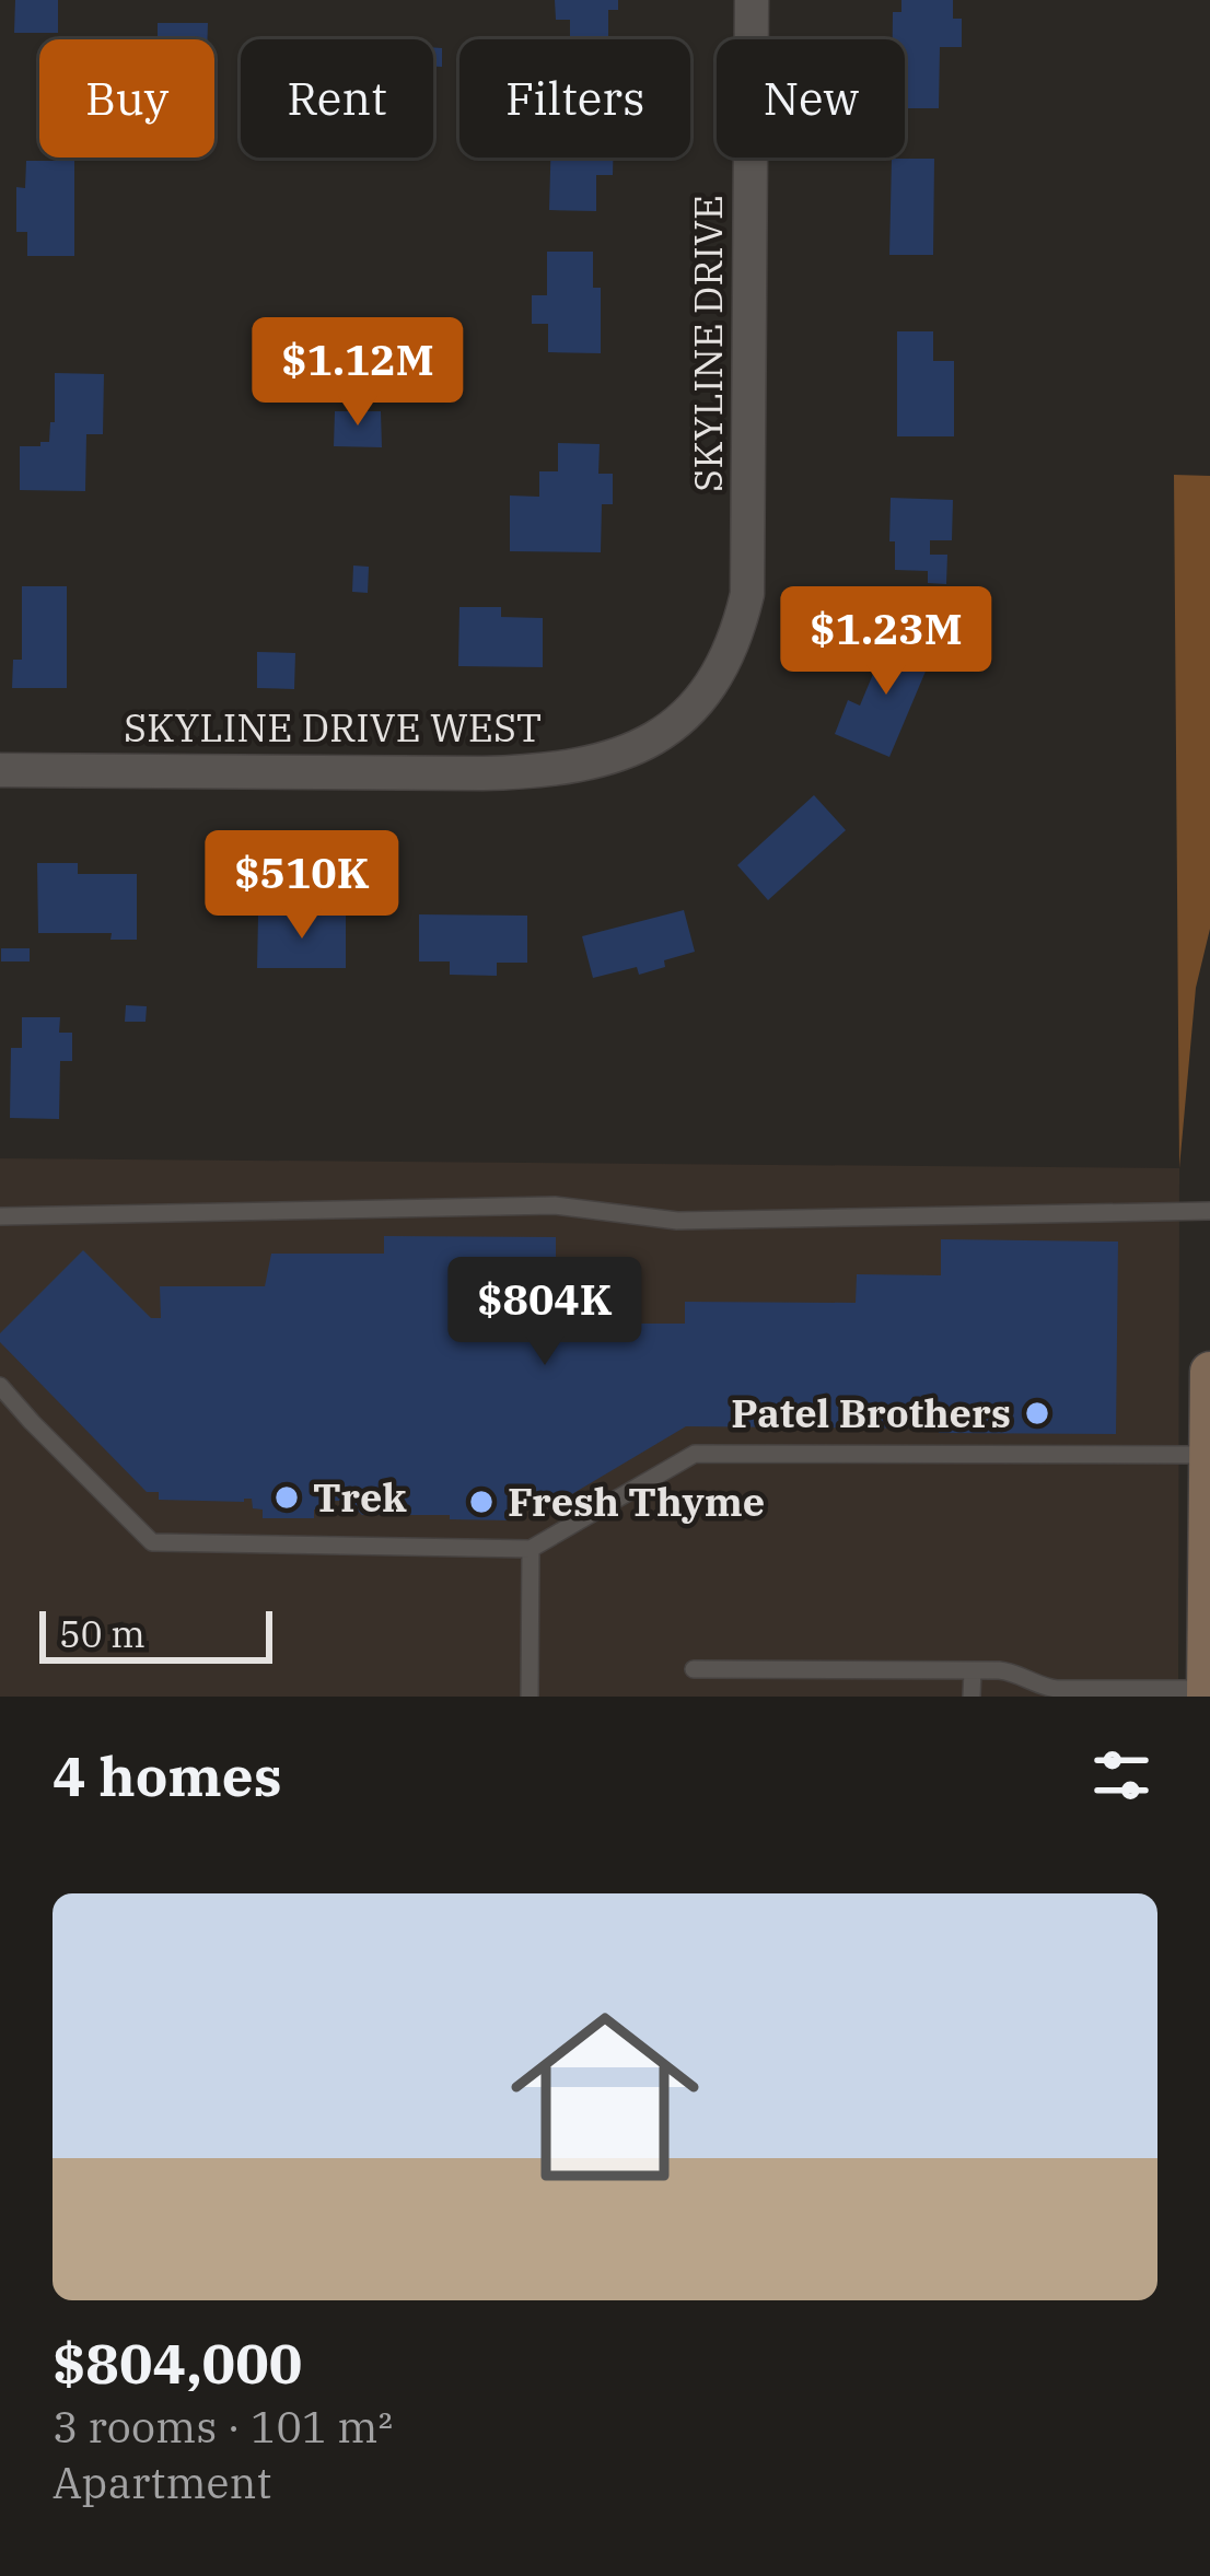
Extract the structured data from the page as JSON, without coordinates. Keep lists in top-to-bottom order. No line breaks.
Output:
{"streets":{"street":["SKYLINE DRIVE","SKYLINE DRIVE WEST"]},"crossings":[["SKYLINE DRIVE","SKYLINE DRIVE WEST"]],"places":["Patel Brothers","Trek","Fresh Thyme"],"scale_bar":"50 m","page":{"chip":["Buy","Rent","Filters","New"],"price":["$1.12M","$1.23M","$510K","$804K"],"scale":"50 m","heading":"4 homes","list":[{"name":"$804,000","note":"3 rooms · 101 m² · Apartment"}]}}
